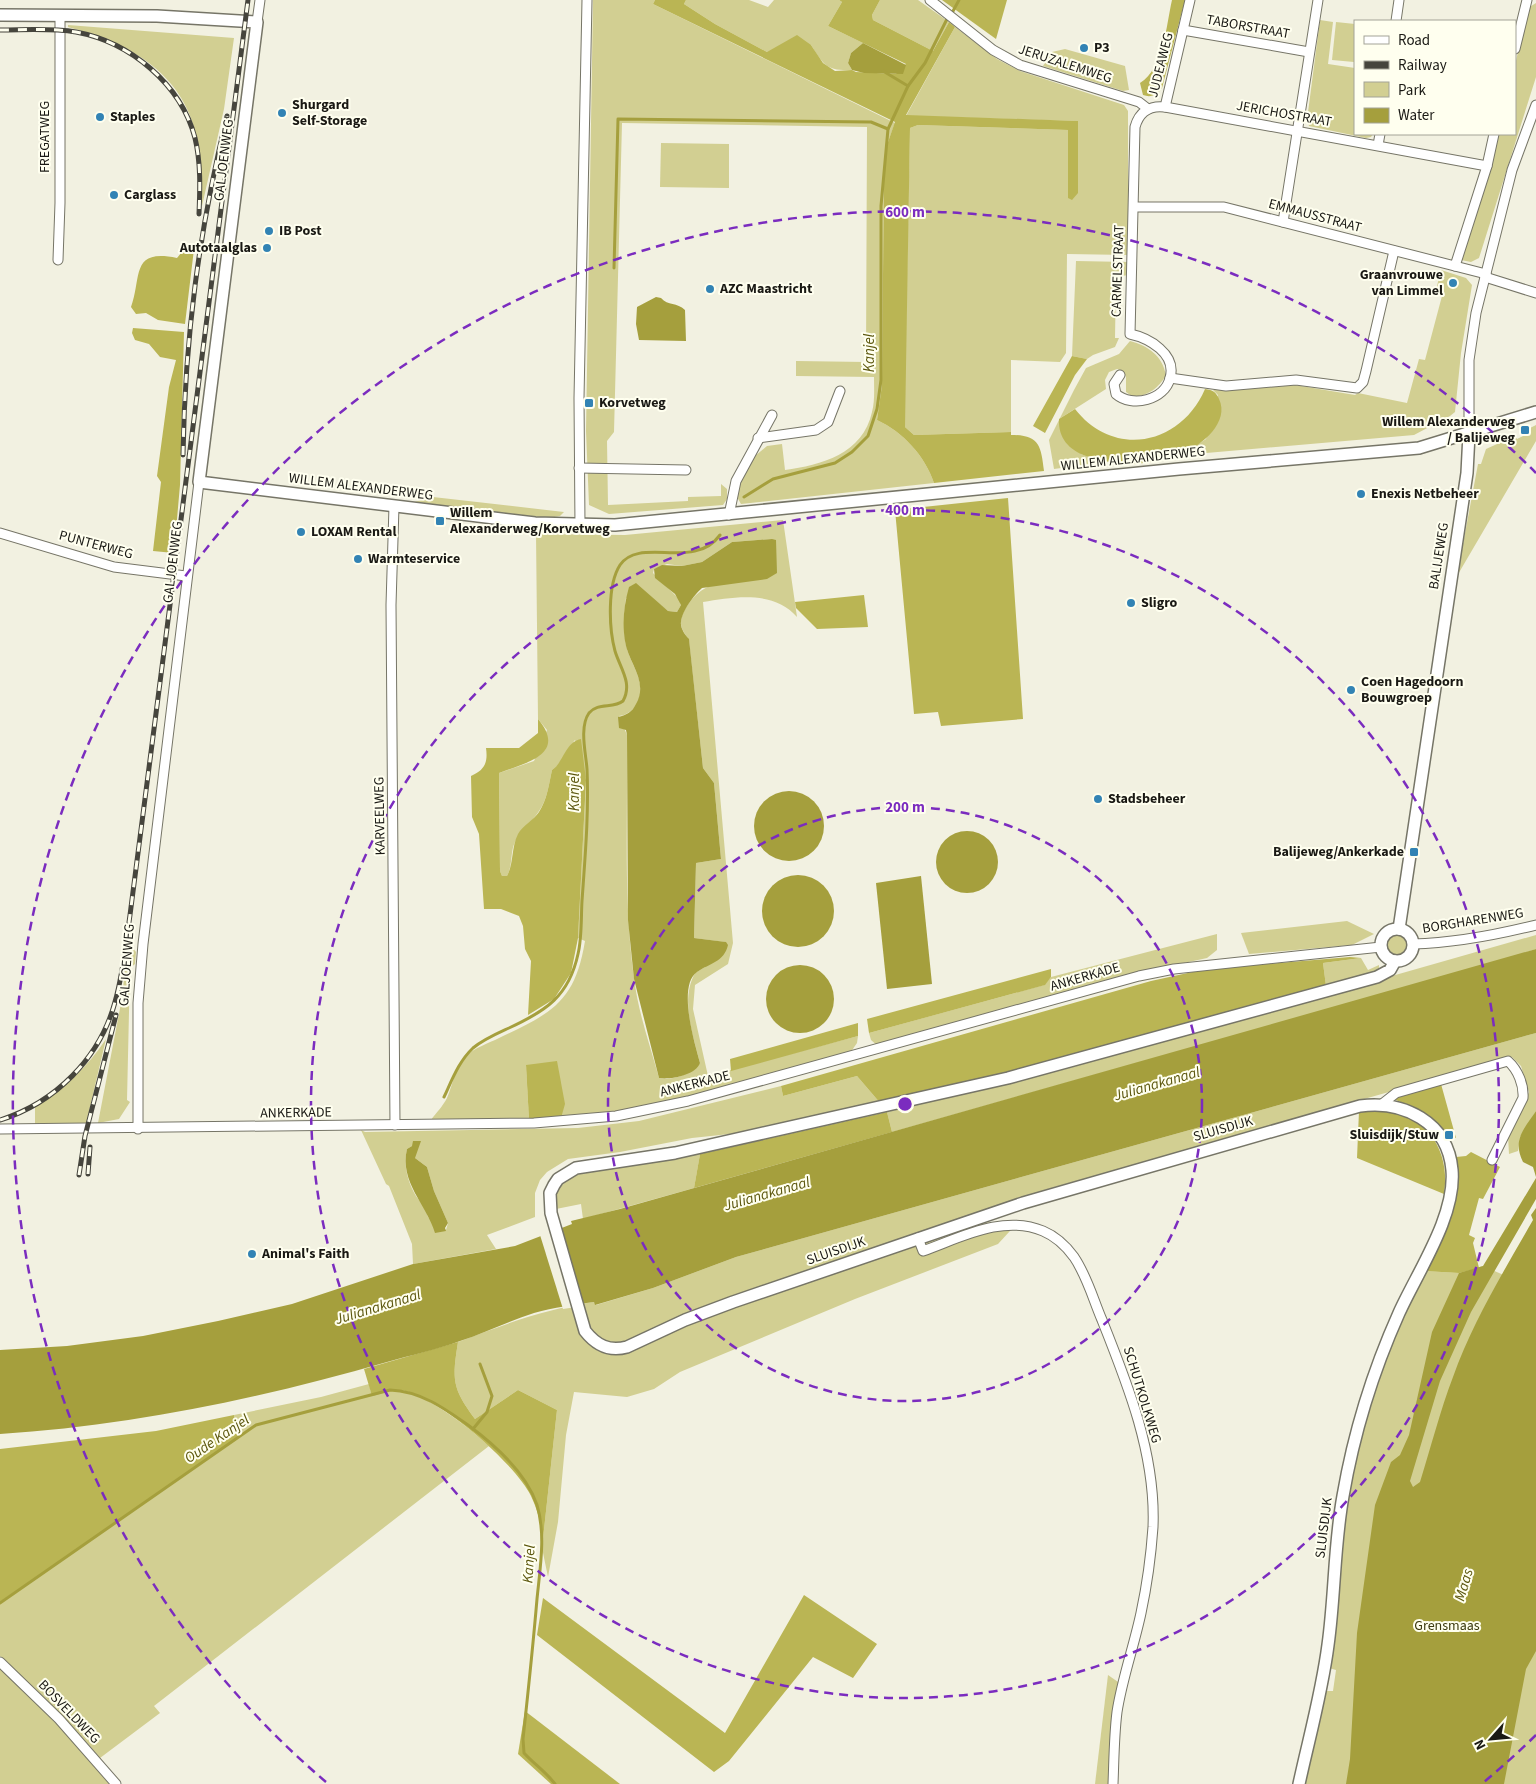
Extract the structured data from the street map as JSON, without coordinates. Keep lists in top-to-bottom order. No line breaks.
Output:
{"streets":{"street":["TABORSTRAAT","JERUZALEMWEG","JUDEAWEG","JERICHOSTRAAT","FREGATWEG","GALJOENWEG","EMMAUSSTRAAT","CARMELSTRAAT","WILLEM ALEXANDERWEG","PUNTERWEG","BALIJEWEG","KARVEELWEG","BORGHARENWEG","ANKERKADE","SLUISDIJK","SCHUTKOLKWEG","BOSVELDWEG"]},"crossings":[["TABORSTRAAT","JUDEAWEG"],["JERUZALEMWEG","JUDEAWEG"],["JUDEAWEG","JERICHOSTRAAT"],["JUDEAWEG","EMMAUSSTRAAT"],["JUDEAWEG","CARMELSTRAAT"],["GALJOENWEG","WILLEM ALEXANDERWEG"],["GALJOENWEG","PUNTERWEG"],["GALJOENWEG","ANKERKADE"],["EMMAUSSTRAAT","CARMELSTRAAT"],["EMMAUSSTRAAT","BALIJEWEG"],["WILLEM ALEXANDERWEG","BALIJEWEG"],["WILLEM ALEXANDERWEG","KARVEELWEG"],["BALIJEWEG","BORGHARENWEG"],["BALIJEWEG","ANKERKADE"],["BALIJEWEG","SLUISDIJK"],["KARVEELWEG","ANKERKADE"],["BORGHARENWEG","ANKERKADE"],["BORGHARENWEG","SLUISDIJK"],["ANKERKADE","SLUISDIJK"],["SLUISDIJK","SCHUTKOLKWEG"]],"water":["Kanjel","Julianakanaal","Oude Kanjel","Maas"],"parks":["Grensmaas"],"places":{"other":["P3","Shurgard Self-Storage","Staples","Carglass","IB Post","Autotaalglas","Graanvrouwe van Limmel","AZC Maastricht","Enexis Netbeheer","LOXAM Rental","Warmteservice","Sligro","Coen Hagedoorn Bouwgroep","Stadsbeheer","Animal's Faith"],"transit":["Korvetweg","Willem Alexanderweg / Balijeweg","Willem Alexanderweg/Korvetweg","Balijeweg/Ankerkade","Sluisdijk/Stuw"]},"legend":["Road","Railway","Park","Water"],"north":"bottom left","rings":["600 m","400 m","200 m"]}
